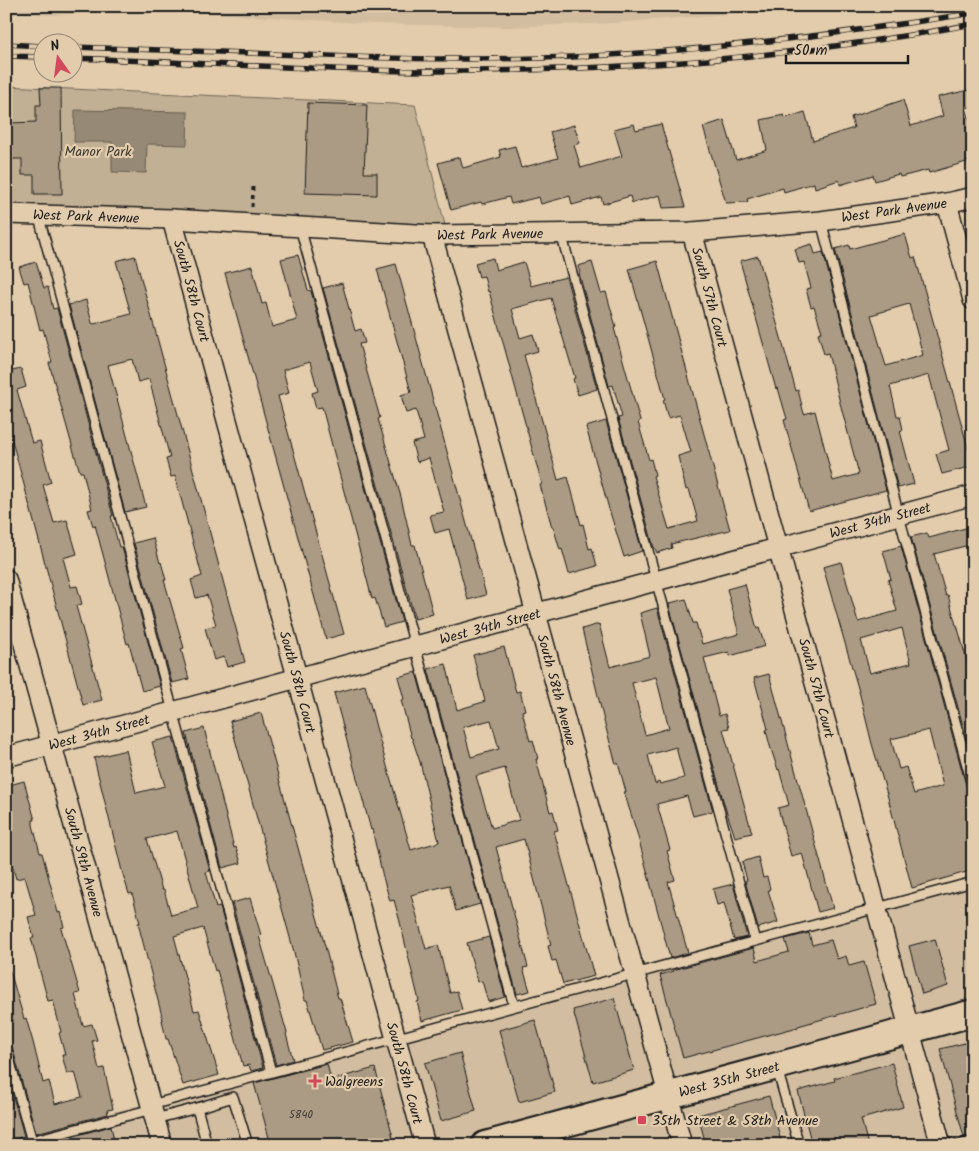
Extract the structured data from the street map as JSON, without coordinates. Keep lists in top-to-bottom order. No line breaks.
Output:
{"streets":{"street":["West Park Avenue","South 58th Court","South 57th Court","West 34th Street","South 58th Avenue","South 59th Avenue","West 35th Street"]},"crossings":[["West Park Avenue","South 58th Court"],["West Park Avenue","South 57th Court"],["West Park Avenue","South 58th Avenue"],["South 58th Court","West 34th Street"],["South 57th Court","West 34th Street"],["South 57th Court","West 35th Street"],["West 34th Street","South 58th Avenue"],["West 34th Street","South 59th Avenue"],["South 58th Avenue","West 35th Street"]],"parks":["Manor Park"],"places":{"health":["Walgreens"],"transit":["35th Street & 58th Avenue"]},"house_numbers":["5840"],"scale_bar":"50 m","north":"top"}
